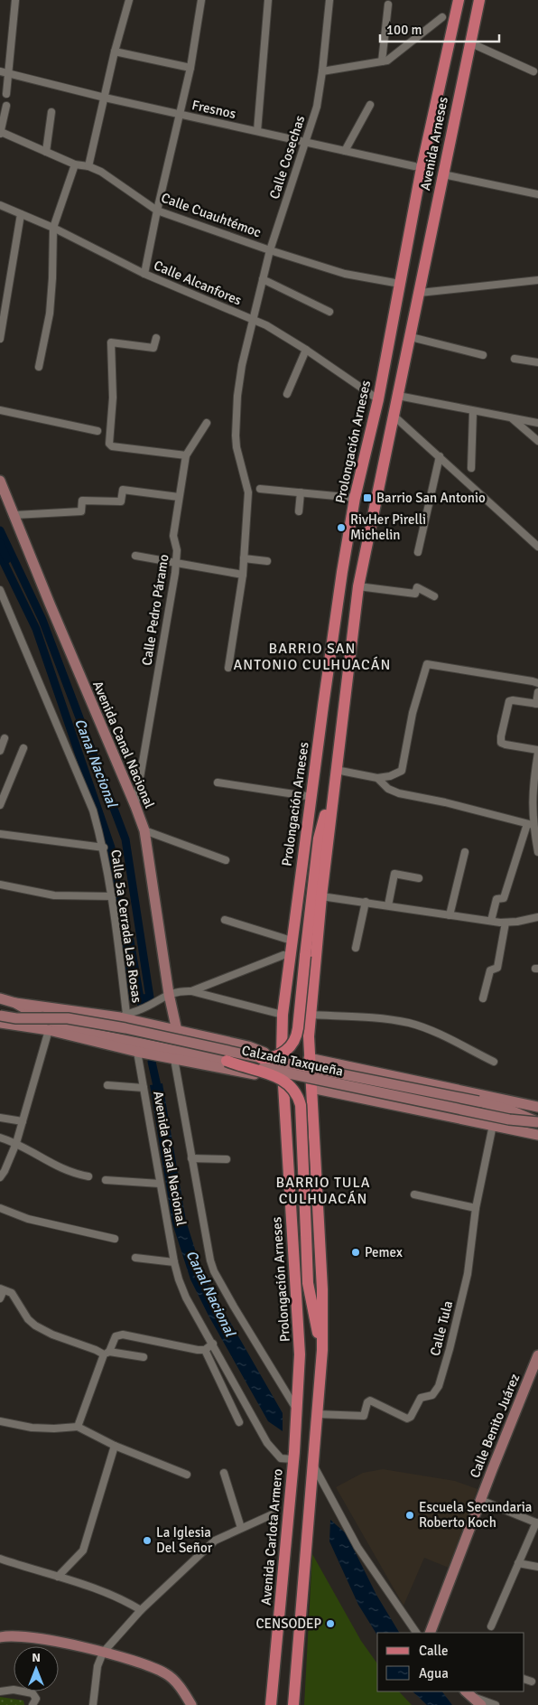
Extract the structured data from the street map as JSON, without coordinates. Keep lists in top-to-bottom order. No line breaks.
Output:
{"streets":{"main road":["Avenida Arneses","Prolongación Arneses","Avenida Canal Nacional","Calzada Taxqueña","Calle Benito Juárez","Avenida Carlota Armero"],"street":["Fresnos","Calle Cosechas","Calle Cuauhtémoc","Calle Alcanfores","Calle Pedro Páramo","Calle 5a Cerrada Las Rosas","Calle Tula"]},"crossings":[["Fresnos","Avenida Arneses"],["Fresnos","Calle Cosechas"],["Fresnos","Prolongación Arneses"],["Avenida Arneses","Prolongación Arneses"],["Calle Cosechas","Calle Cuauhtémoc"],["Calle Cosechas","Calle Alcanfores"],["Calle Cuauhtémoc","Prolongación Arneses"],["Calle Alcanfores","Prolongación Arneses"],["Prolongación Arneses","Avenida Canal Nacional"],["Prolongación Arneses","Calzada Taxqueña"],["Prolongación Arneses","Avenida Carlota Armero"],["Calle Pedro Páramo","Avenida Canal Nacional"],["Avenida Canal Nacional","Calzada Taxqueña"],["Avenida Canal Nacional","Avenida Carlota Armero"],["Calle 5a Cerrada Las Rosas","Calzada Taxqueña"],["Calzada Taxqueña","Calle Tula"]],"districts":["BARRIO SAN ANTONIO CULHUACÁN","BARRIO TULA CULHUACÁN"],"water":["Canal Nacional"],"places":{"transit":["Barrio San Antonio"],"other":["RivHer Pirelli Michelin","Pemex","Escuela Secundaria Roberto Koch","La Iglesia Del Señor","CENSODEP"]},"legend":["Calle","Agua"],"scale_bar":"100 m","north":"top"}
